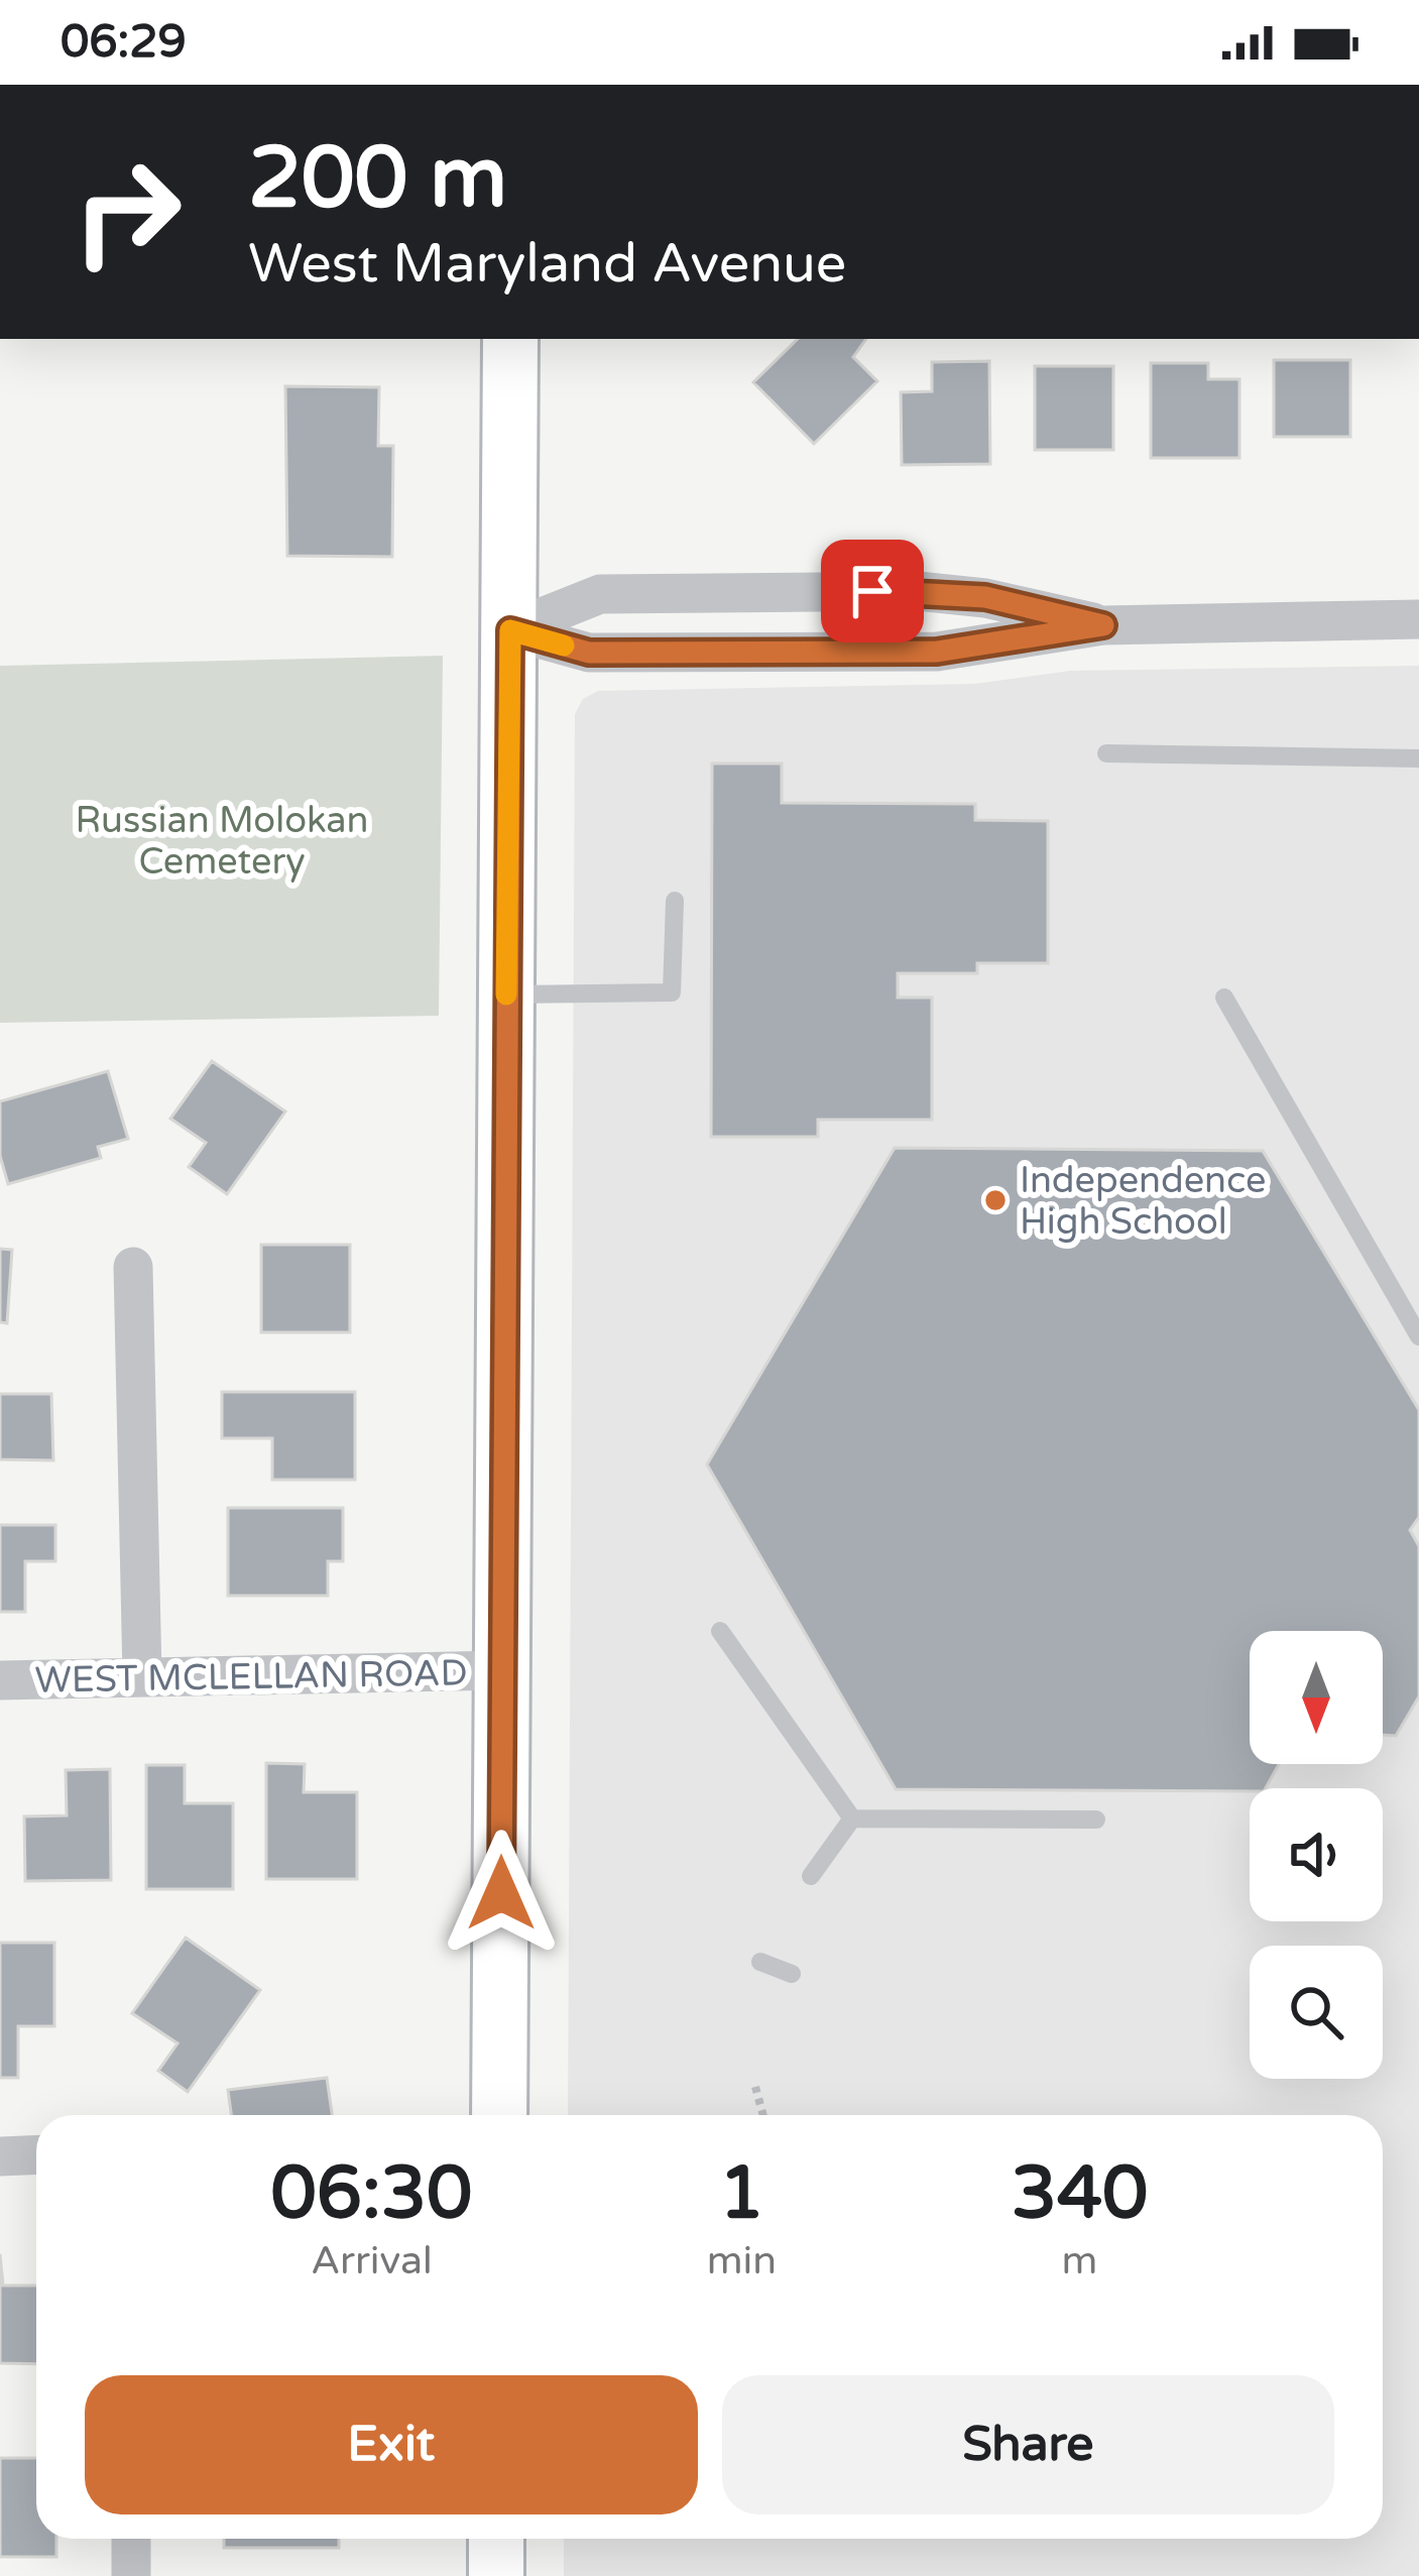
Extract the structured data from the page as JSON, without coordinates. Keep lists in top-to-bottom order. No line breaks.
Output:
{"streets":{"street":["WEST MCLELLAN ROAD"]},"parks":["Russian Molokan Cemetery"],"places":["Independence High School"],"north":"bottom","page":{"status":"06:29","turn":["200 m","West Maryland Avenue"],"eta":["06:30","Arrival","1","min","340","m"],"buttons":["Exit","Share"]}}
